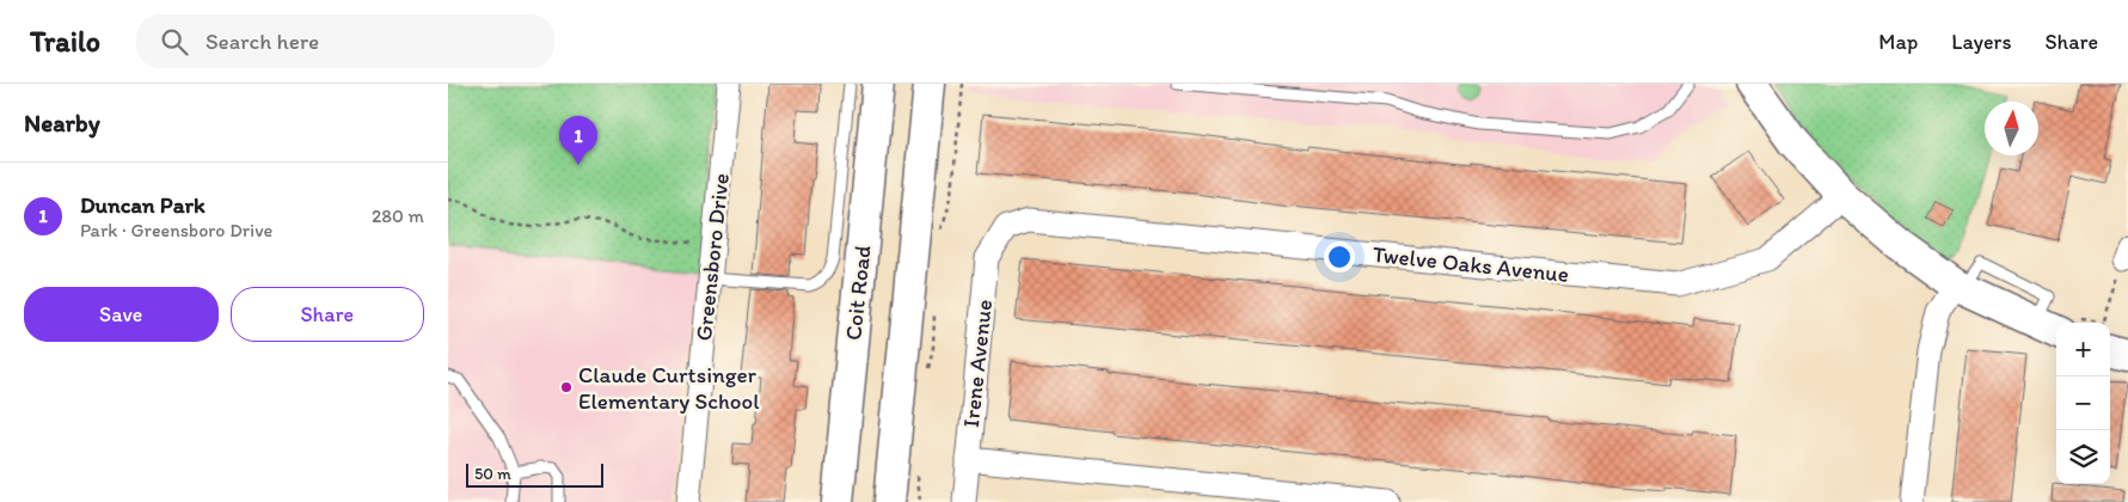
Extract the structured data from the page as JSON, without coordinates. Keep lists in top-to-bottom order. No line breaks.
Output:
{"streets":{"main road":["Coit Road"],"street":["Greensboro Drive","Twelve Oaks Avenue","Irene Avenue"]},"crossings":[["Twelve Oaks Avenue","Irene Avenue"]],"places":["Claude Curtsinger Elementary School"],"scale_bar":"50 m","north":"top","page":{"header":"Trailo","search":"Search here","nav":["Map","Layers","Share"],"heading":"Nearby","pins":"1","list":[{"mark":"1","name":"Duncan Park","note":"Park · Greensboro Drive","value":"280 m"}],"buttons":["Save","Share"],"map_buttons":["+","−"],"scale":"50 m"}}
